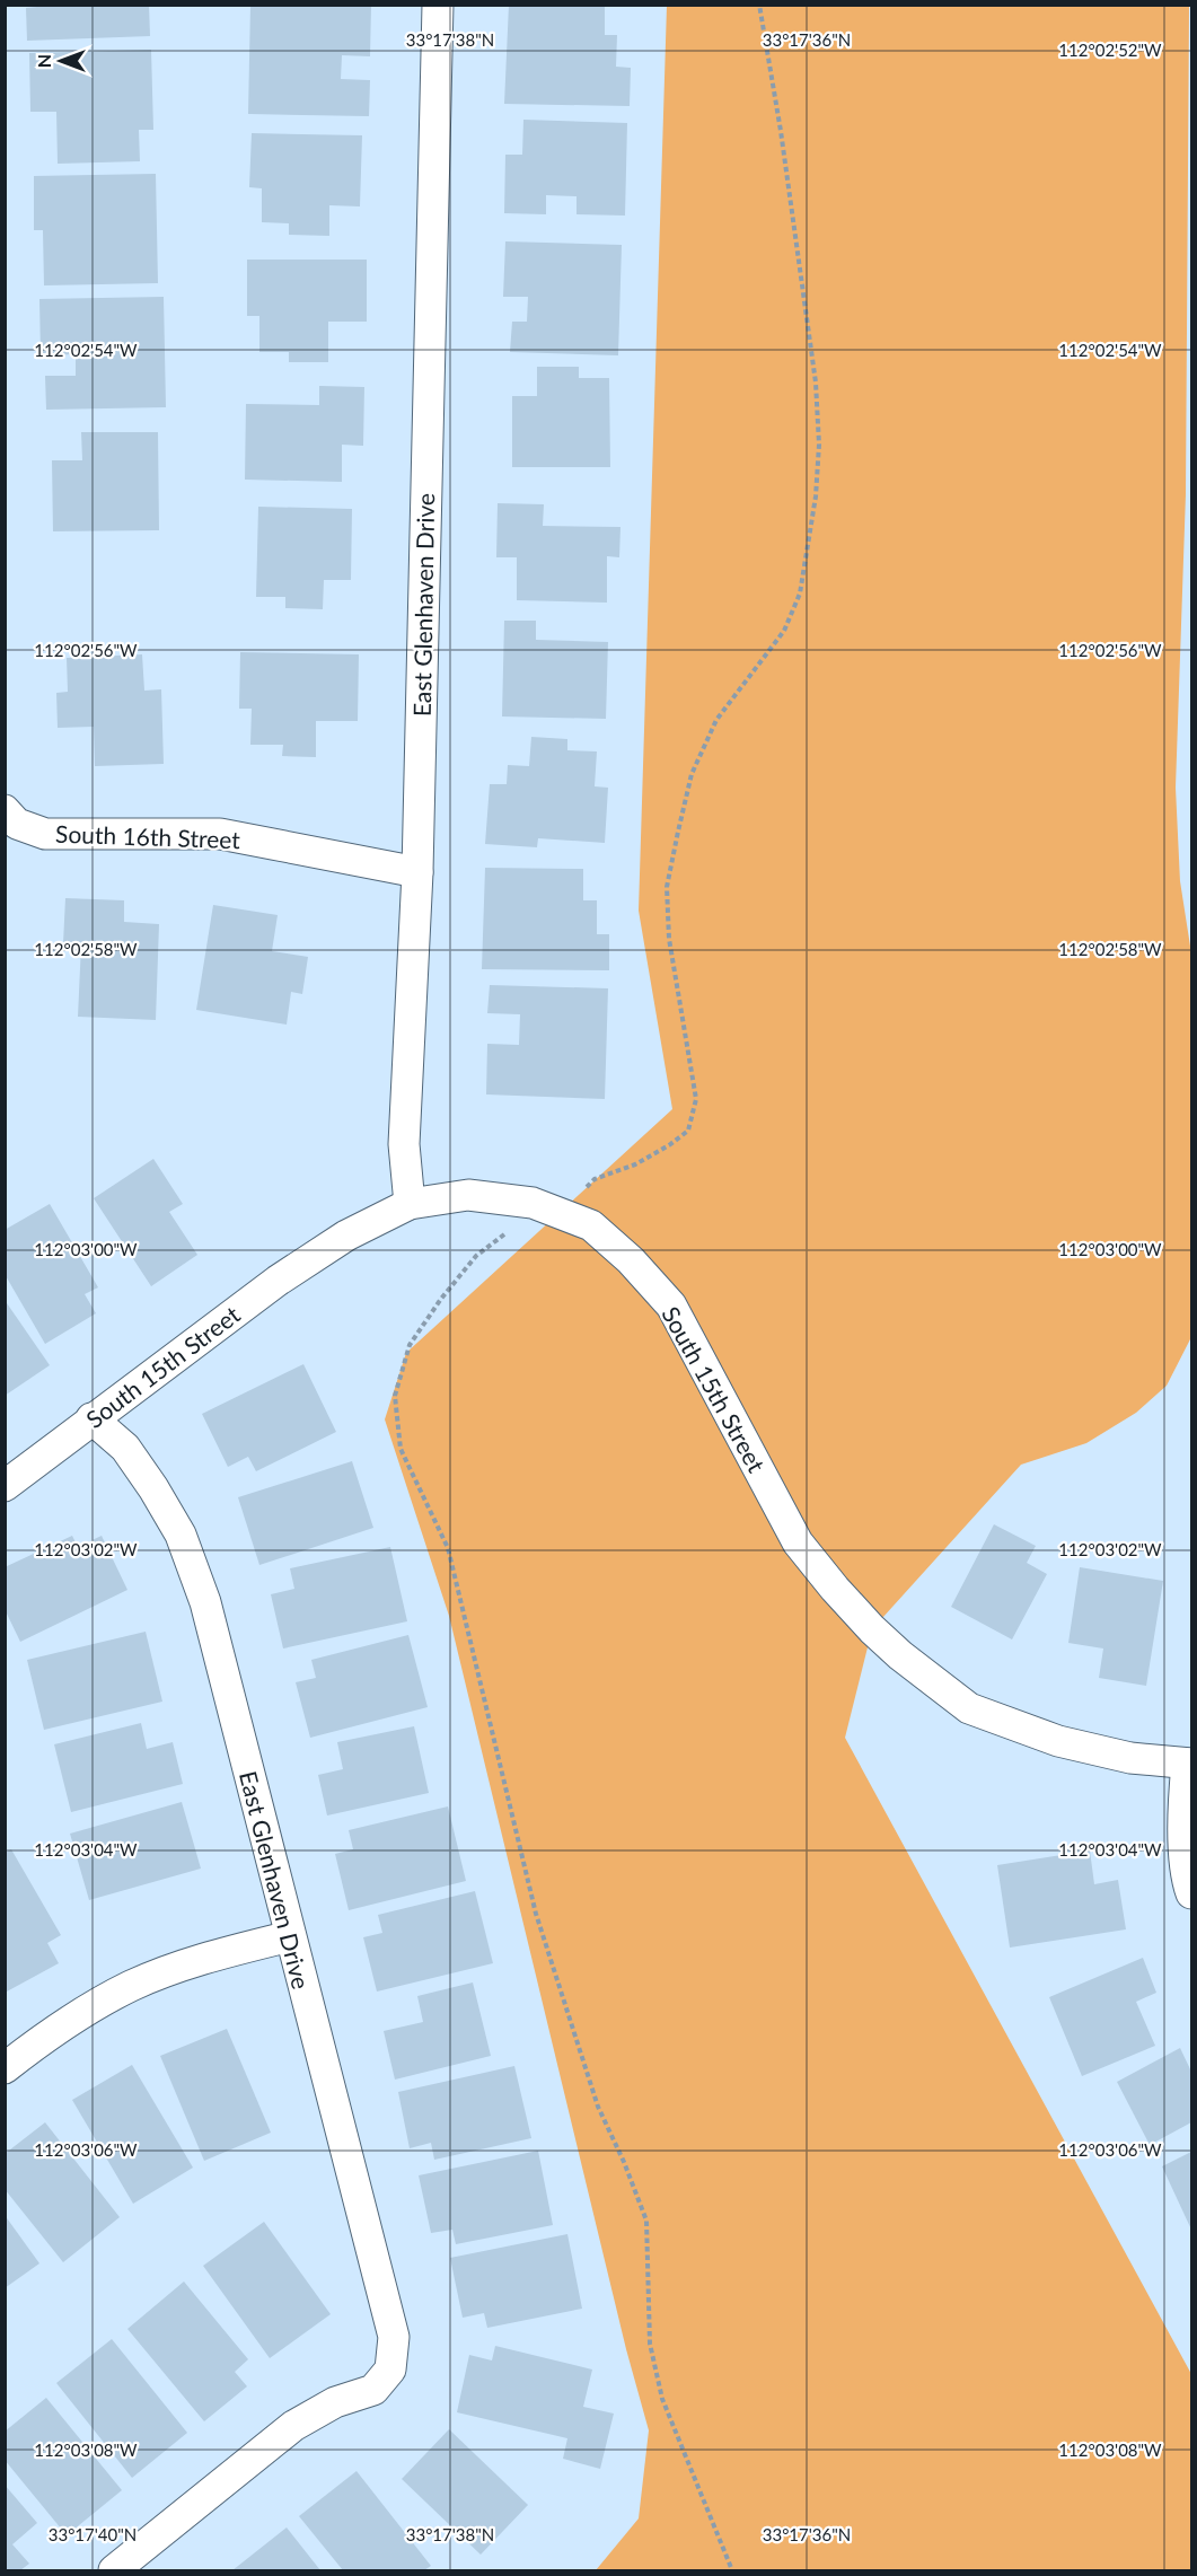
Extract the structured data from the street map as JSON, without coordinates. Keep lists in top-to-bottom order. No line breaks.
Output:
{"streets":{"street":["East Glenhaven Drive","South 16th Street","South 15th Street"]},"crossings":[["East Glenhaven Drive","South 16th Street"],["East Glenhaven Drive","South 15th Street"]],"north":"left","coordinates":["33°17'38\"N","33°17'36\"N","112°02'52\"W","112°02'54\"W","112°02'56\"W","112°02'58\"W","112°03'00\"W","112°03'02\"W","112°03'04\"W","112°03'06\"W","112°03'08\"W","33°17'40\"N"]}
